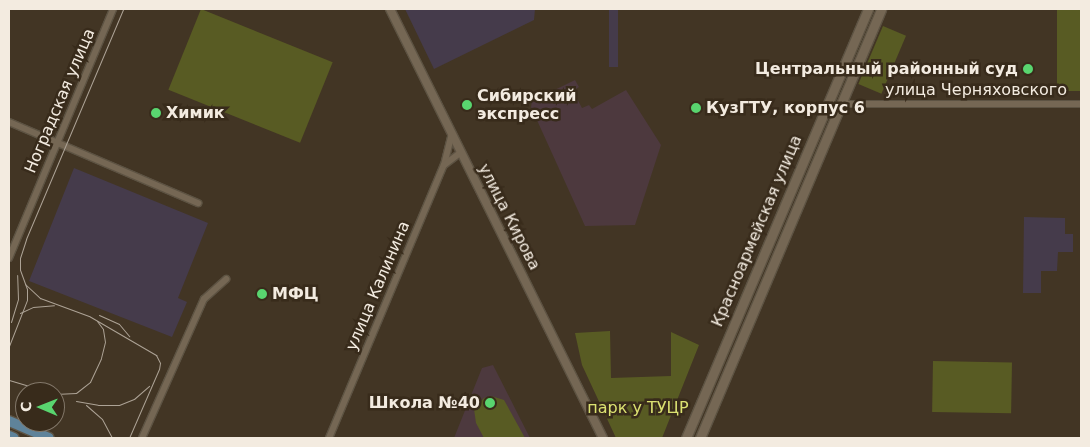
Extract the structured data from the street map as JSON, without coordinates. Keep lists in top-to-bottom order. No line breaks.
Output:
{"streets":{"main road":["Красноармейская улица"],"street":["улица Черняховского","Ноградская улица","улица Кирова","улица Калинина"]},"crossings":[["улица Черняховского","Красноармейская улица"],["улица Кирова","улица Калинина"]],"parks":["парк у ТУЦР"],"places":["Центральный районный суд","Сибирский экспресс","КузГТУ, корпус 6","Химик","МФЦ","Школа №40"],"north":"left"}
